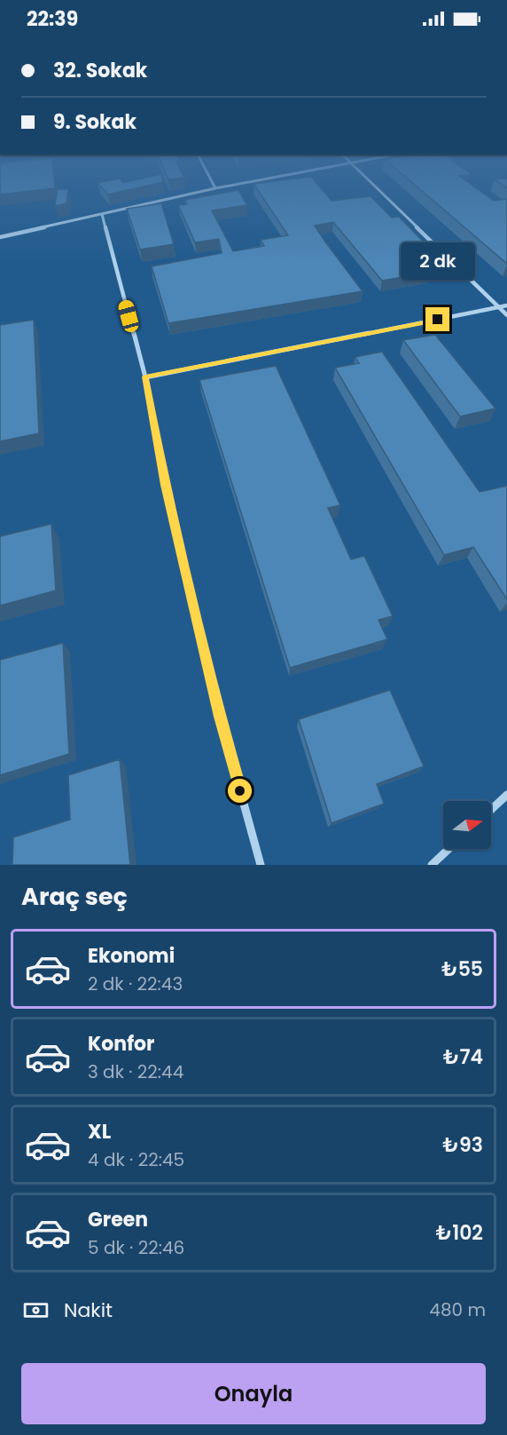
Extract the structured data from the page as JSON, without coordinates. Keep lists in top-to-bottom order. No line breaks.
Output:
{"north":"right","page":{"status":"22:39","banner":["32. Sokak","9. Sokak"],"bubble":"2 dk","heading":"Araç seç","list":[{"name":"Ekonomi","note":"2 dk · 22:43","value":"₺55"},{"name":"Konfor","note":"3 dk · 22:44","value":"₺74"},{"name":"XL","note":"4 dk · 22:45","value":"₺93"},{"name":"Green","note":"5 dk · 22:46","value":"₺102"}],"pay":["Nakit","480 m"],"buttons":"Onayla"}}
